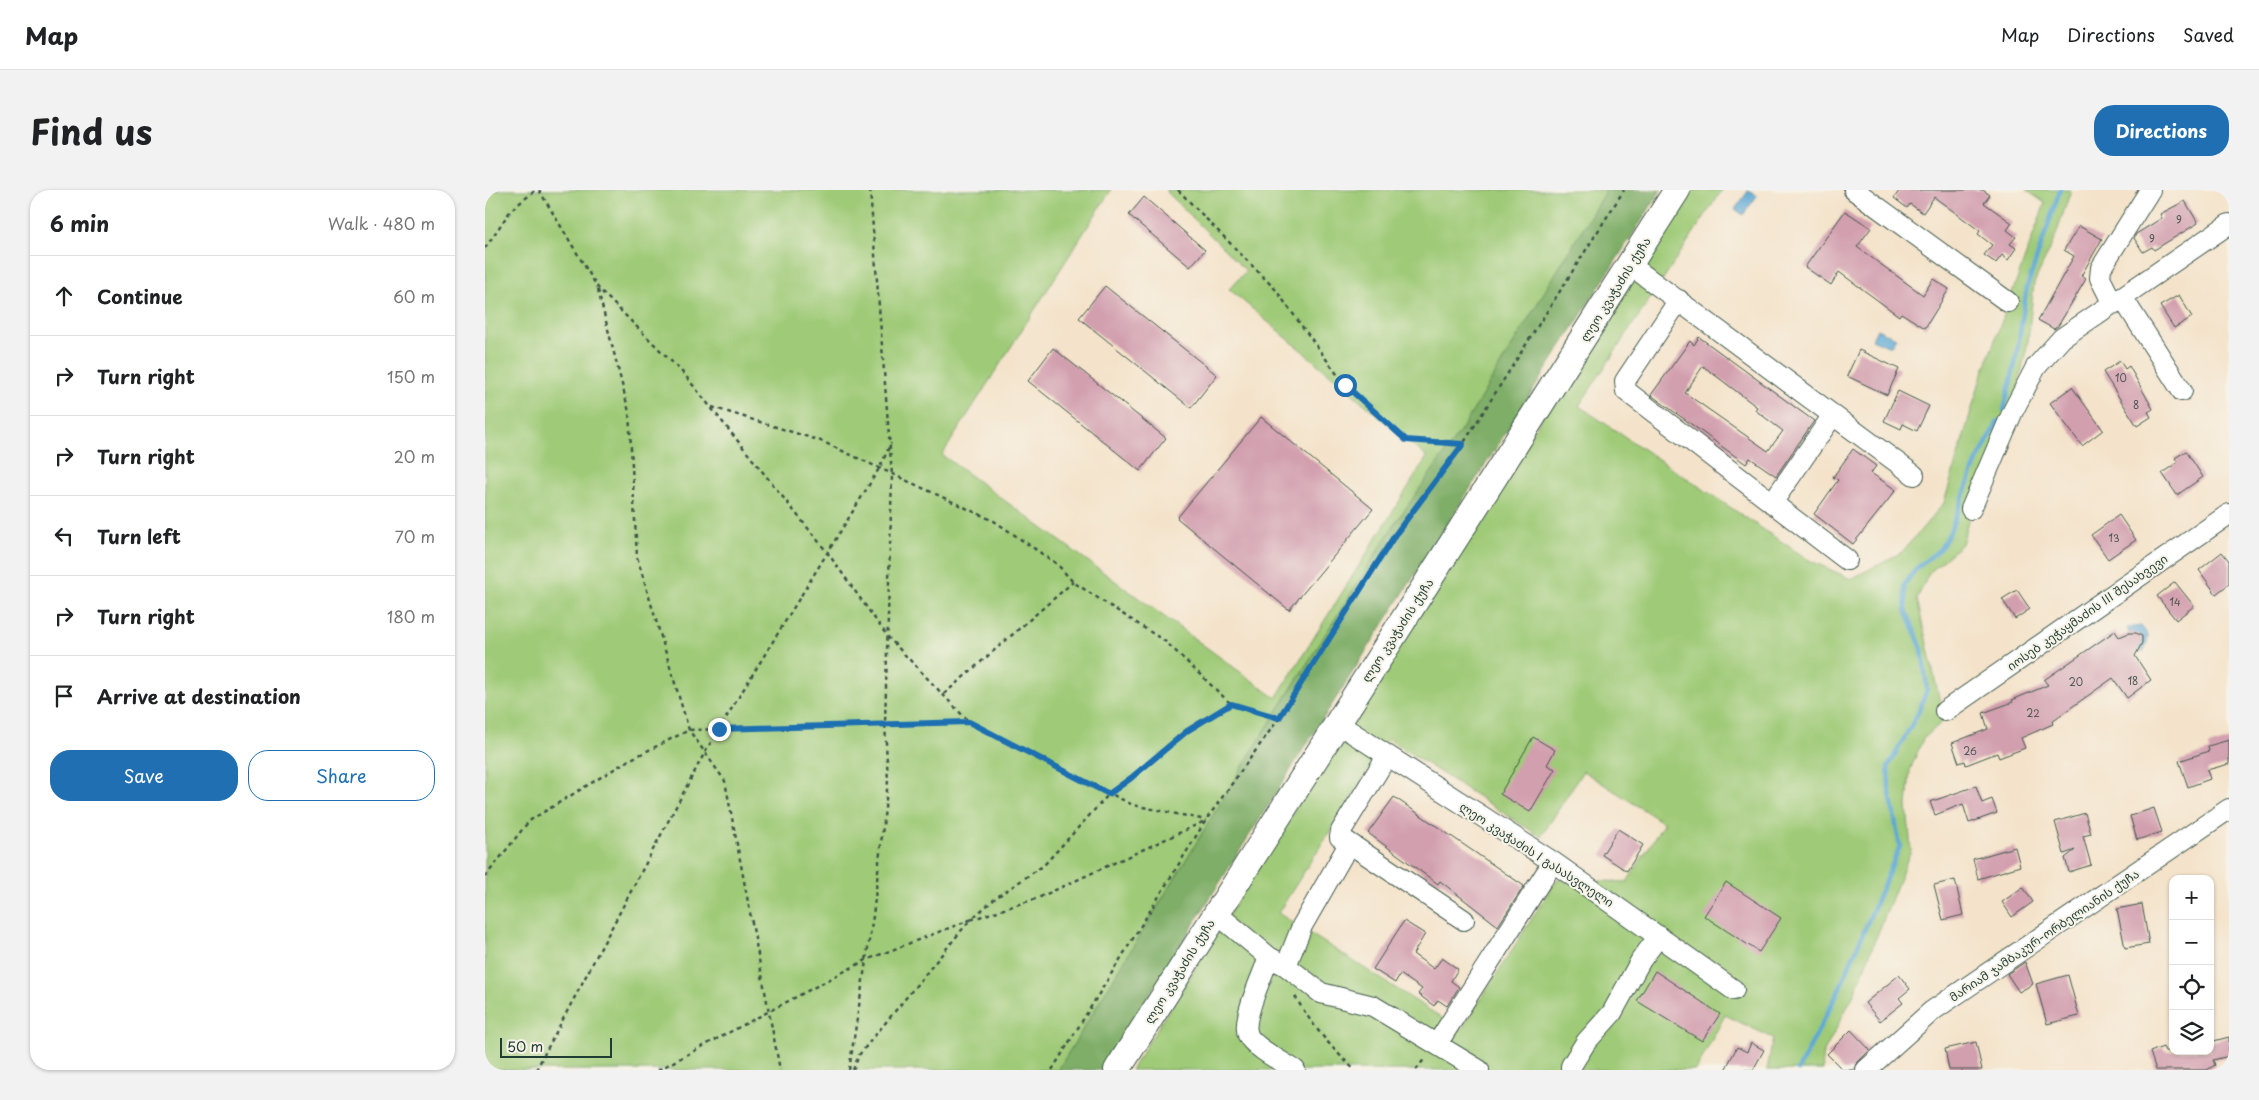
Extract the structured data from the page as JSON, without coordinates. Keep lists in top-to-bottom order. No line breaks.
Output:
{"streets":{"main road":["ლეო კვაჭაძის ქუჩა"],"street":["იოსებ კეჭაყმაძის III შესახვევი","ლეო კვაჭაძის I გასასვლელი","მარიამ ჯამბაკურ-ორბელიანის ქუჩა"]},"crossings":[["ლეო კვაჭაძის ქუჩა","ლეო კვაჭაძის I გასასვლელი"]],"house_numbers":["9","9","10","8","13","14","18","20","22","26"],"scale_bar":"50 m","page":{"header":"Map","nav":["Map","Directions","Saved"],"title":"Find us","buttons":["Directions",["Save","Share"]],"heading":["6 min","Walk · 480 m"],"list":[["Continue","60 m"],["Turn right","150 m"],["Turn right","20 m"],["Turn left","70 m"],["Turn right","180 m"],"Arrive at destination"],"map_buttons":["+","−"],"scale":"50 m"}}
